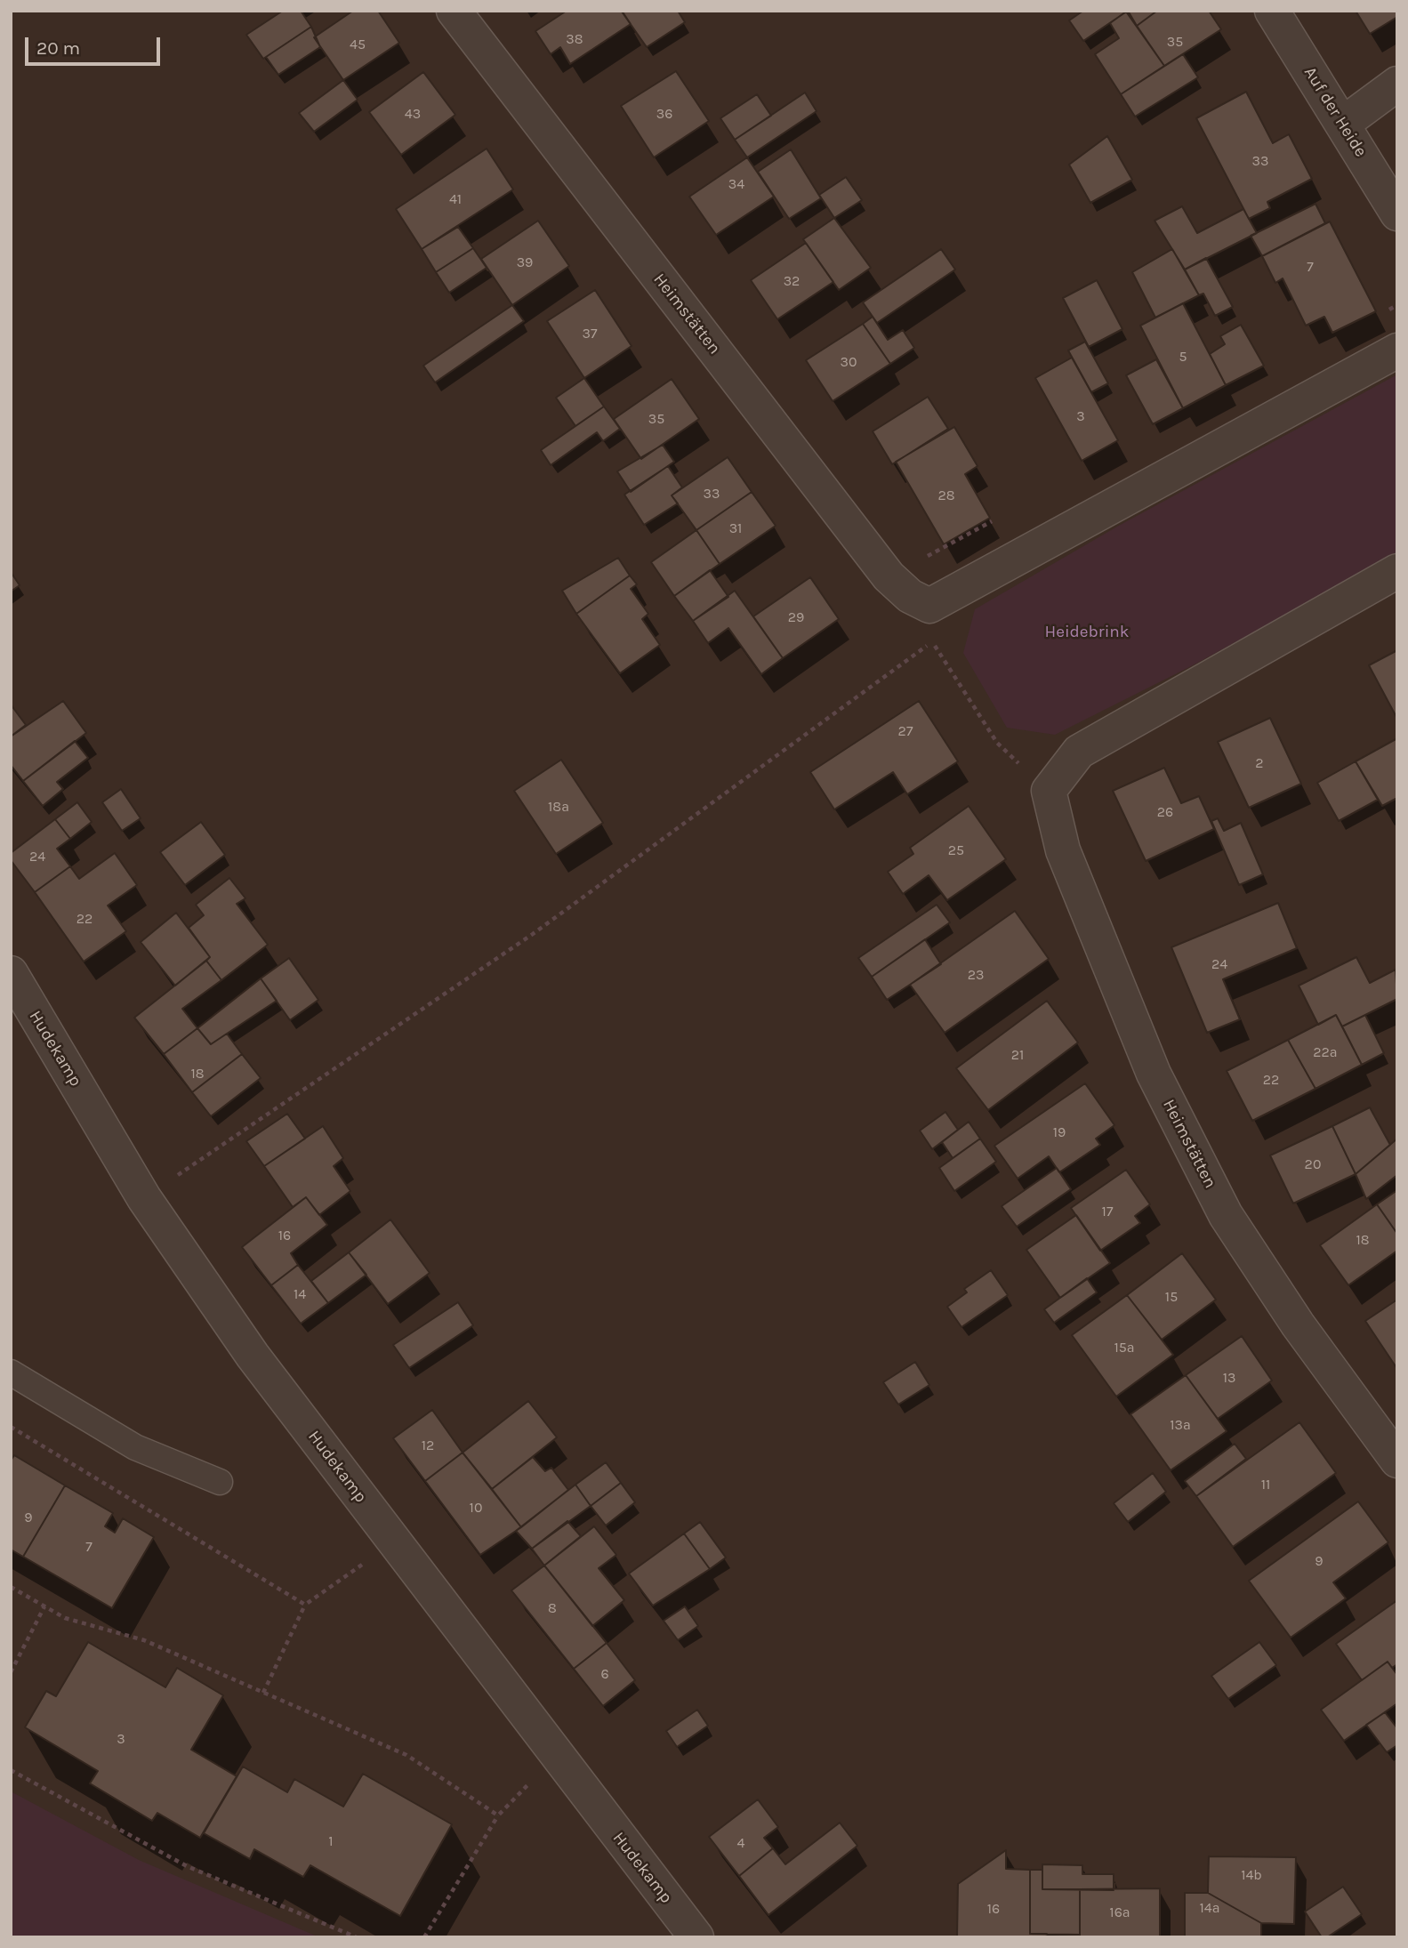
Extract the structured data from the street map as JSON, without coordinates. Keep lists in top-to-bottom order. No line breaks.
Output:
{"streets":{"street":["Auf der Heide","Heimstätten","Hudekamp"]},"parks":["Heidebrink"],"house_numbers":["38","35","45","43","36","33","34","41","39","7","32","37","5","30","3","35","33","28","31","29","27","2","18a","26","25","24","22","24","23","22a","21","18","22","19","20","17","16","18","14","15","15a","13","13a","12","11","10","9","7","9","8","6","3","1","4","14b","14a","16","16a"],"scale_bar":"20 m"}
